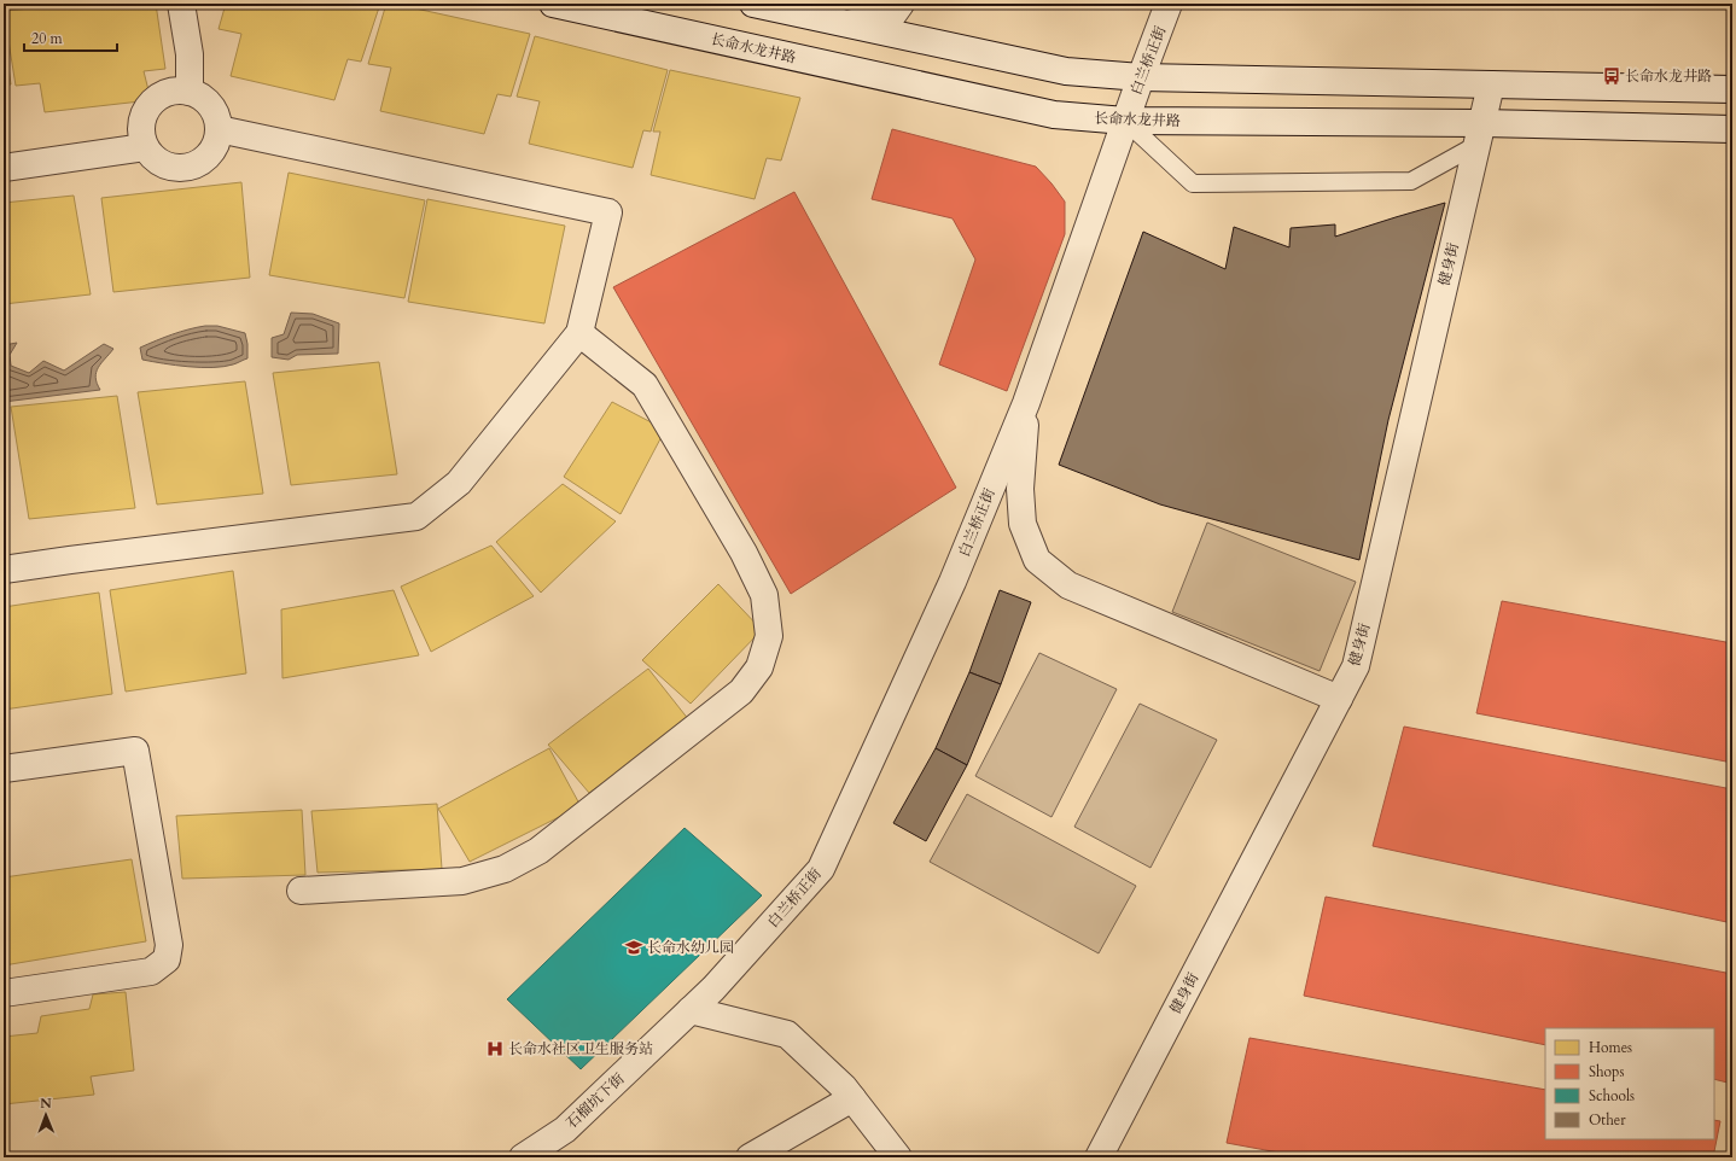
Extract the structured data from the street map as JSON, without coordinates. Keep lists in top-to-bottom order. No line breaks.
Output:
{"streets":{"street":["长命水龙井路","白兰桥正街","健身街","石榴坑下街"]},"crossings":[["长命水龙井路","白兰桥正街"],["长命水龙井路","健身街"],["白兰桥正街","石榴坑下街"]],"places":{"bus stop":["长命水龙井路"],"school or university":["长命水幼儿园"],"hospital":["长命水社区卫生服务站"]},"legend":["Homes","Shops","Schools","Other"],"scale_bar":"20 m","north":"top"}
